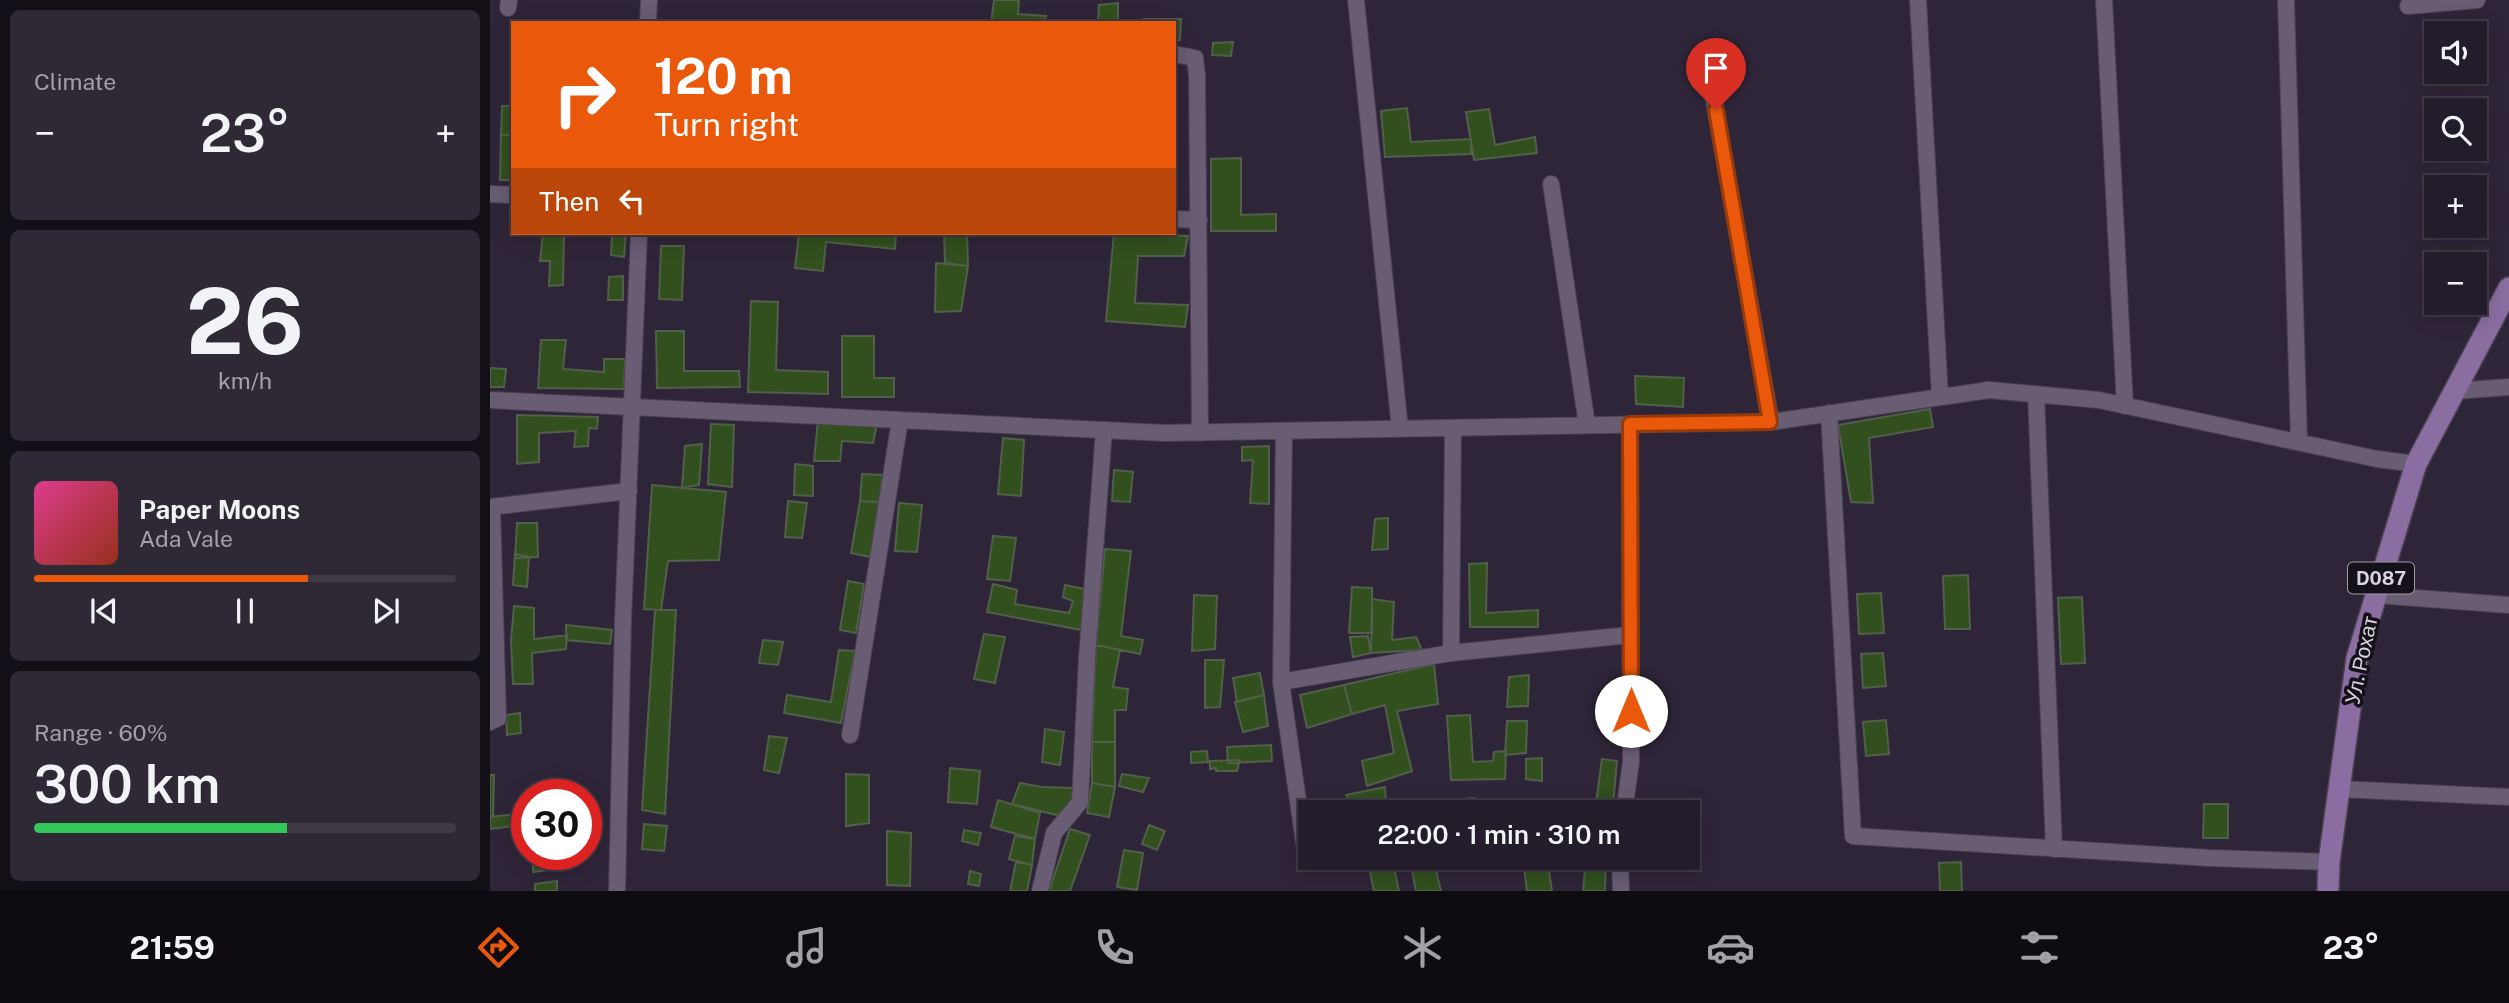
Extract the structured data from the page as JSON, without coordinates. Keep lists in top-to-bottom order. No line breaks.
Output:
{"streets":{"main road":["D087","Ул. Рохат"]},"page":{"tile":["Climate",["26","km/h"],["Range · 60%","300 km"]],"map_buttons":["+","−"],"turn":["120 m","Turn right"],"heat":["−","23°","+"],"then":"Then","song":["Paper Moons","Ada Vale"],"limit":"30","trip":"22:00 · 1 min · 310 m","tabs":["21:59","23°"]}}
